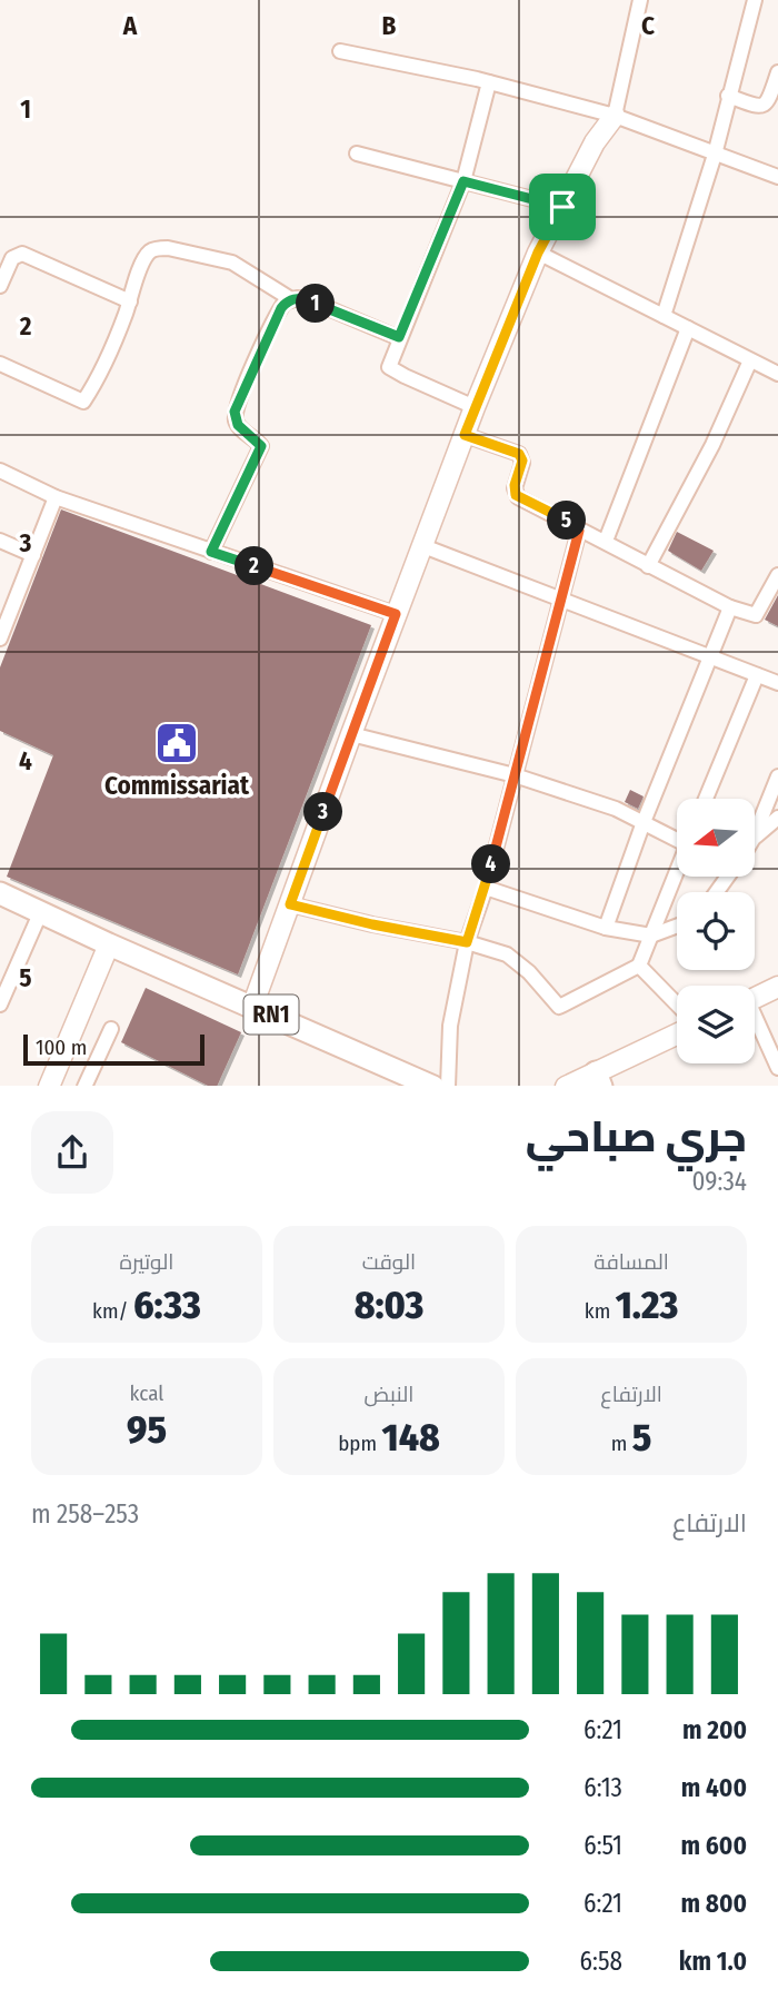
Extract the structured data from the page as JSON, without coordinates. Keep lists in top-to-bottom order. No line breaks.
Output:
{"streets":{"main road":["RN1"]},"places":{"public building":["Commissariat"]},"scale_bar":"100 m","north":"left","page":{"pins":["1","5","2","3","4"],"scale":"100 m","heading":["جري صباحي","09:34"],"stats":[["المسافة","1.23 km"],["الوقت","8:03"],["الوتيرة","6:33 /km"],["الارتفاع","5 m"],["النبض","148 bpm"],["kcal","95"]],"chart":["الارتفاع","253–258 m"],"list":[{"name":"200 m","note":"6:21"},{"name":"400 m","note":"6:13"},{"name":"600 m","note":"6:51"},{"name":"800 m","note":"6:21"},{"name":"1.0 km","note":"6:58"}]},"grid":{"columns":["A","B","C"],"rows":["1","2","3","4","5"]}}
